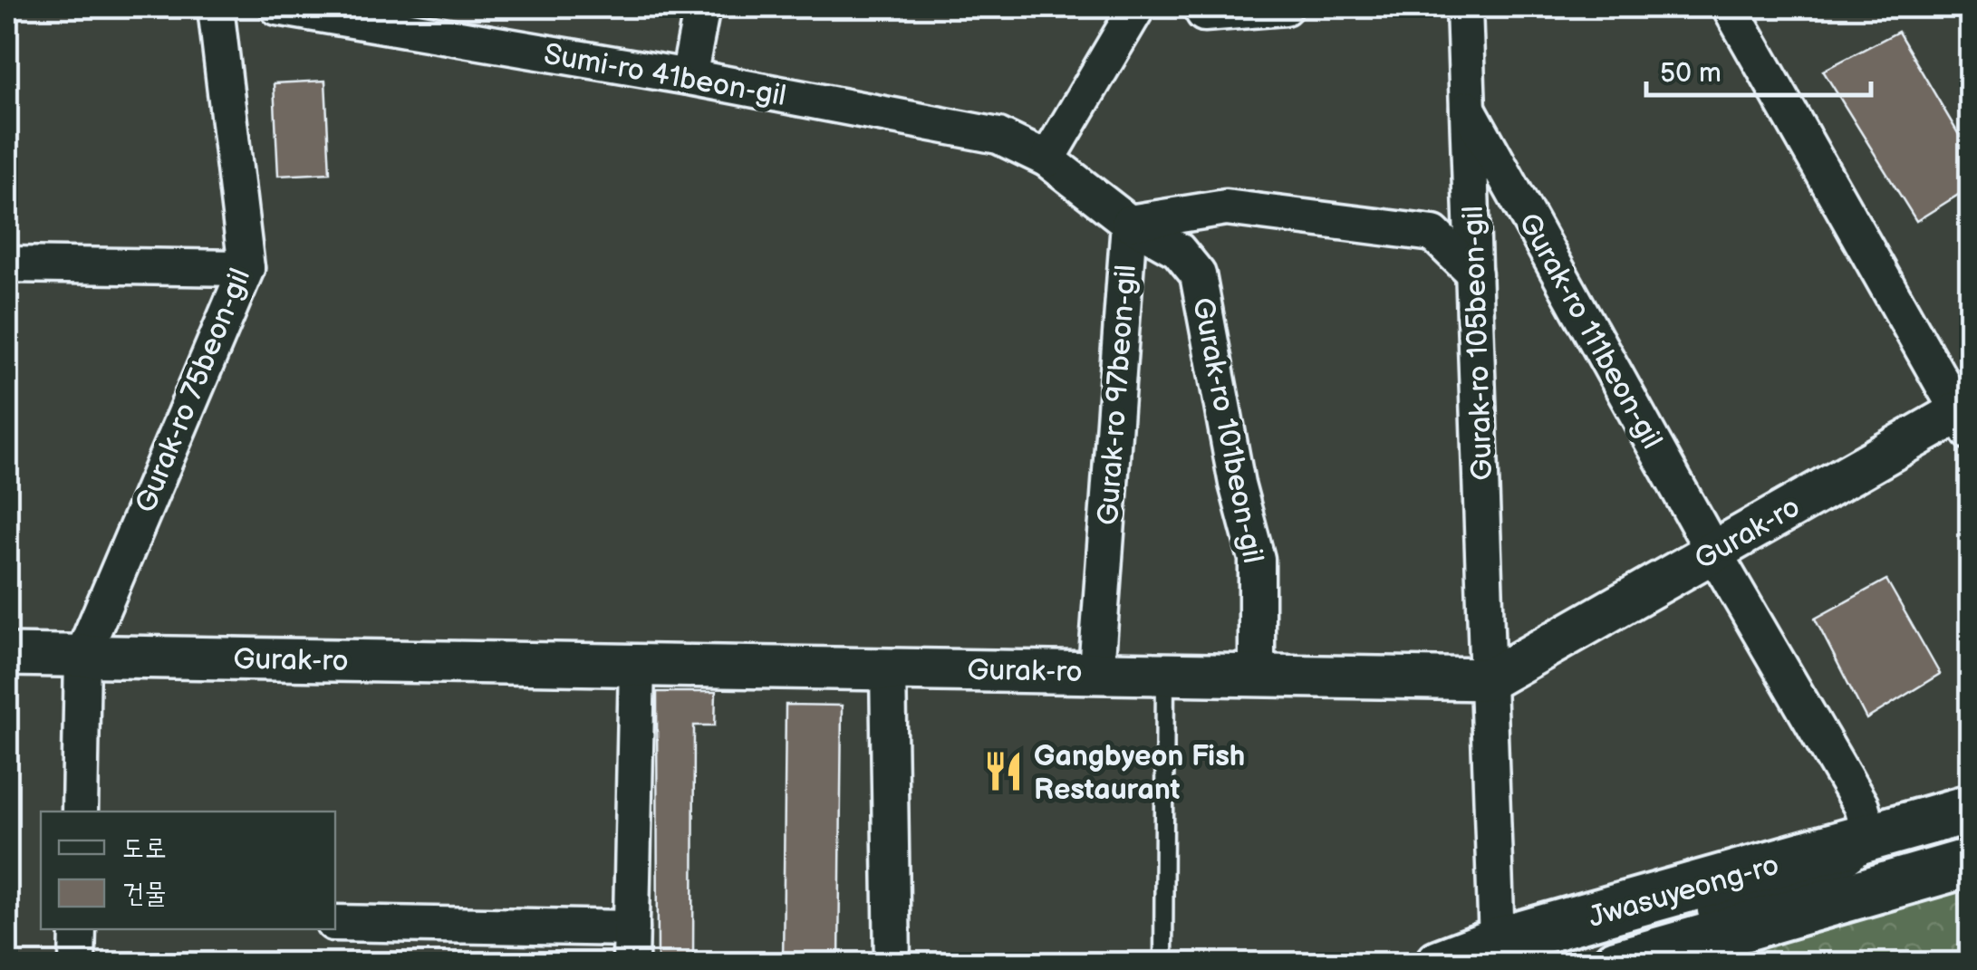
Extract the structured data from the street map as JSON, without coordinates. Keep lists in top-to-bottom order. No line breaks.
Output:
{"streets":{"main road":["Jwasuyeong-ro"],"street":["Sumi-ro 41beon-gil","Gurak-ro 111beon-gil","Gurak-ro 105beon-gil","Gurak-ro 75beon-gil","Gurak-ro 97beon-gil","Gurak-ro 101beon-gil","Gurak-ro"]},"crossings":[["Sumi-ro 41beon-gil","Gurak-ro 97beon-gil"],["Gurak-ro 111beon-gil","Gurak-ro 105beon-gil"],["Gurak-ro 111beon-gil","Gurak-ro"],["Gurak-ro 105beon-gil","Gurak-ro"],["Gurak-ro 75beon-gil","Gurak-ro"],["Gurak-ro 97beon-gil","Gurak-ro 101beon-gil"],["Gurak-ro 97beon-gil","Gurak-ro"],["Gurak-ro 101beon-gil","Gurak-ro"]],"places":{"restaurant":["Gangbyeon Fish Restaurant"]},"legend":["도로","건물"],"scale_bar":"50 m"}
